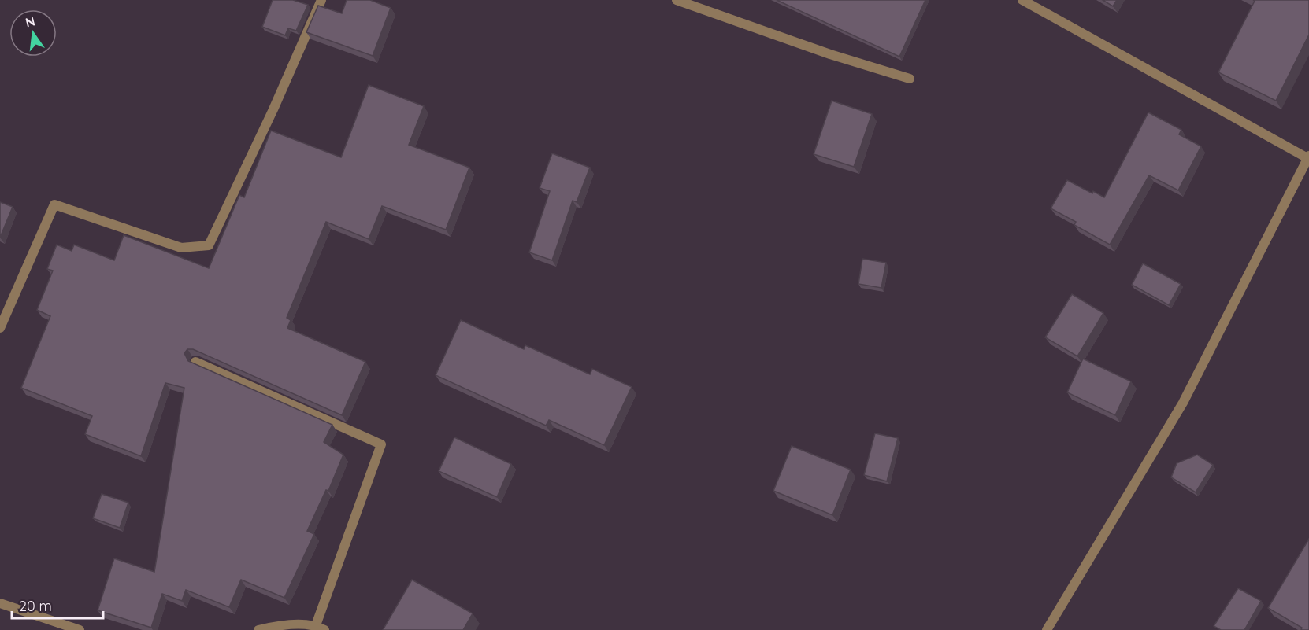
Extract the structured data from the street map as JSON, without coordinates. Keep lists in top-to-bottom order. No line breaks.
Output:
{"scale_bar":"20 m","north":"top"}
